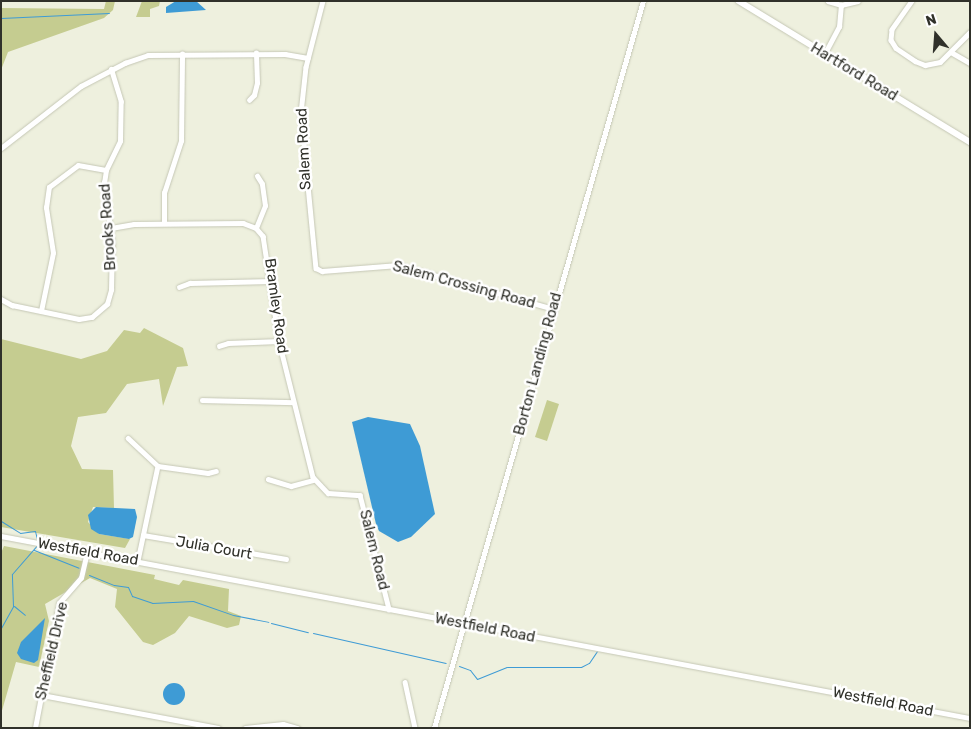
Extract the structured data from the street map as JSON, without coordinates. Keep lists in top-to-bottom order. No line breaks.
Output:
{"streets":{"main road":["Hartford Road"],"street":["Salem Road","Brooks Road","Salem Crossing Road","Bramley Road","Borton Landing Road","Julia Court","Westfield Road","Sheffield Drive"]},"crossings":[["Salem Road","Salem Crossing Road"],["Salem Road","Bramley Road"],["Salem Road","Westfield Road"],["Salem Crossing Road","Borton Landing Road"],["Borton Landing Road","Westfield Road"],["Westfield Road","Sheffield Drive"]],"north":"top"}
